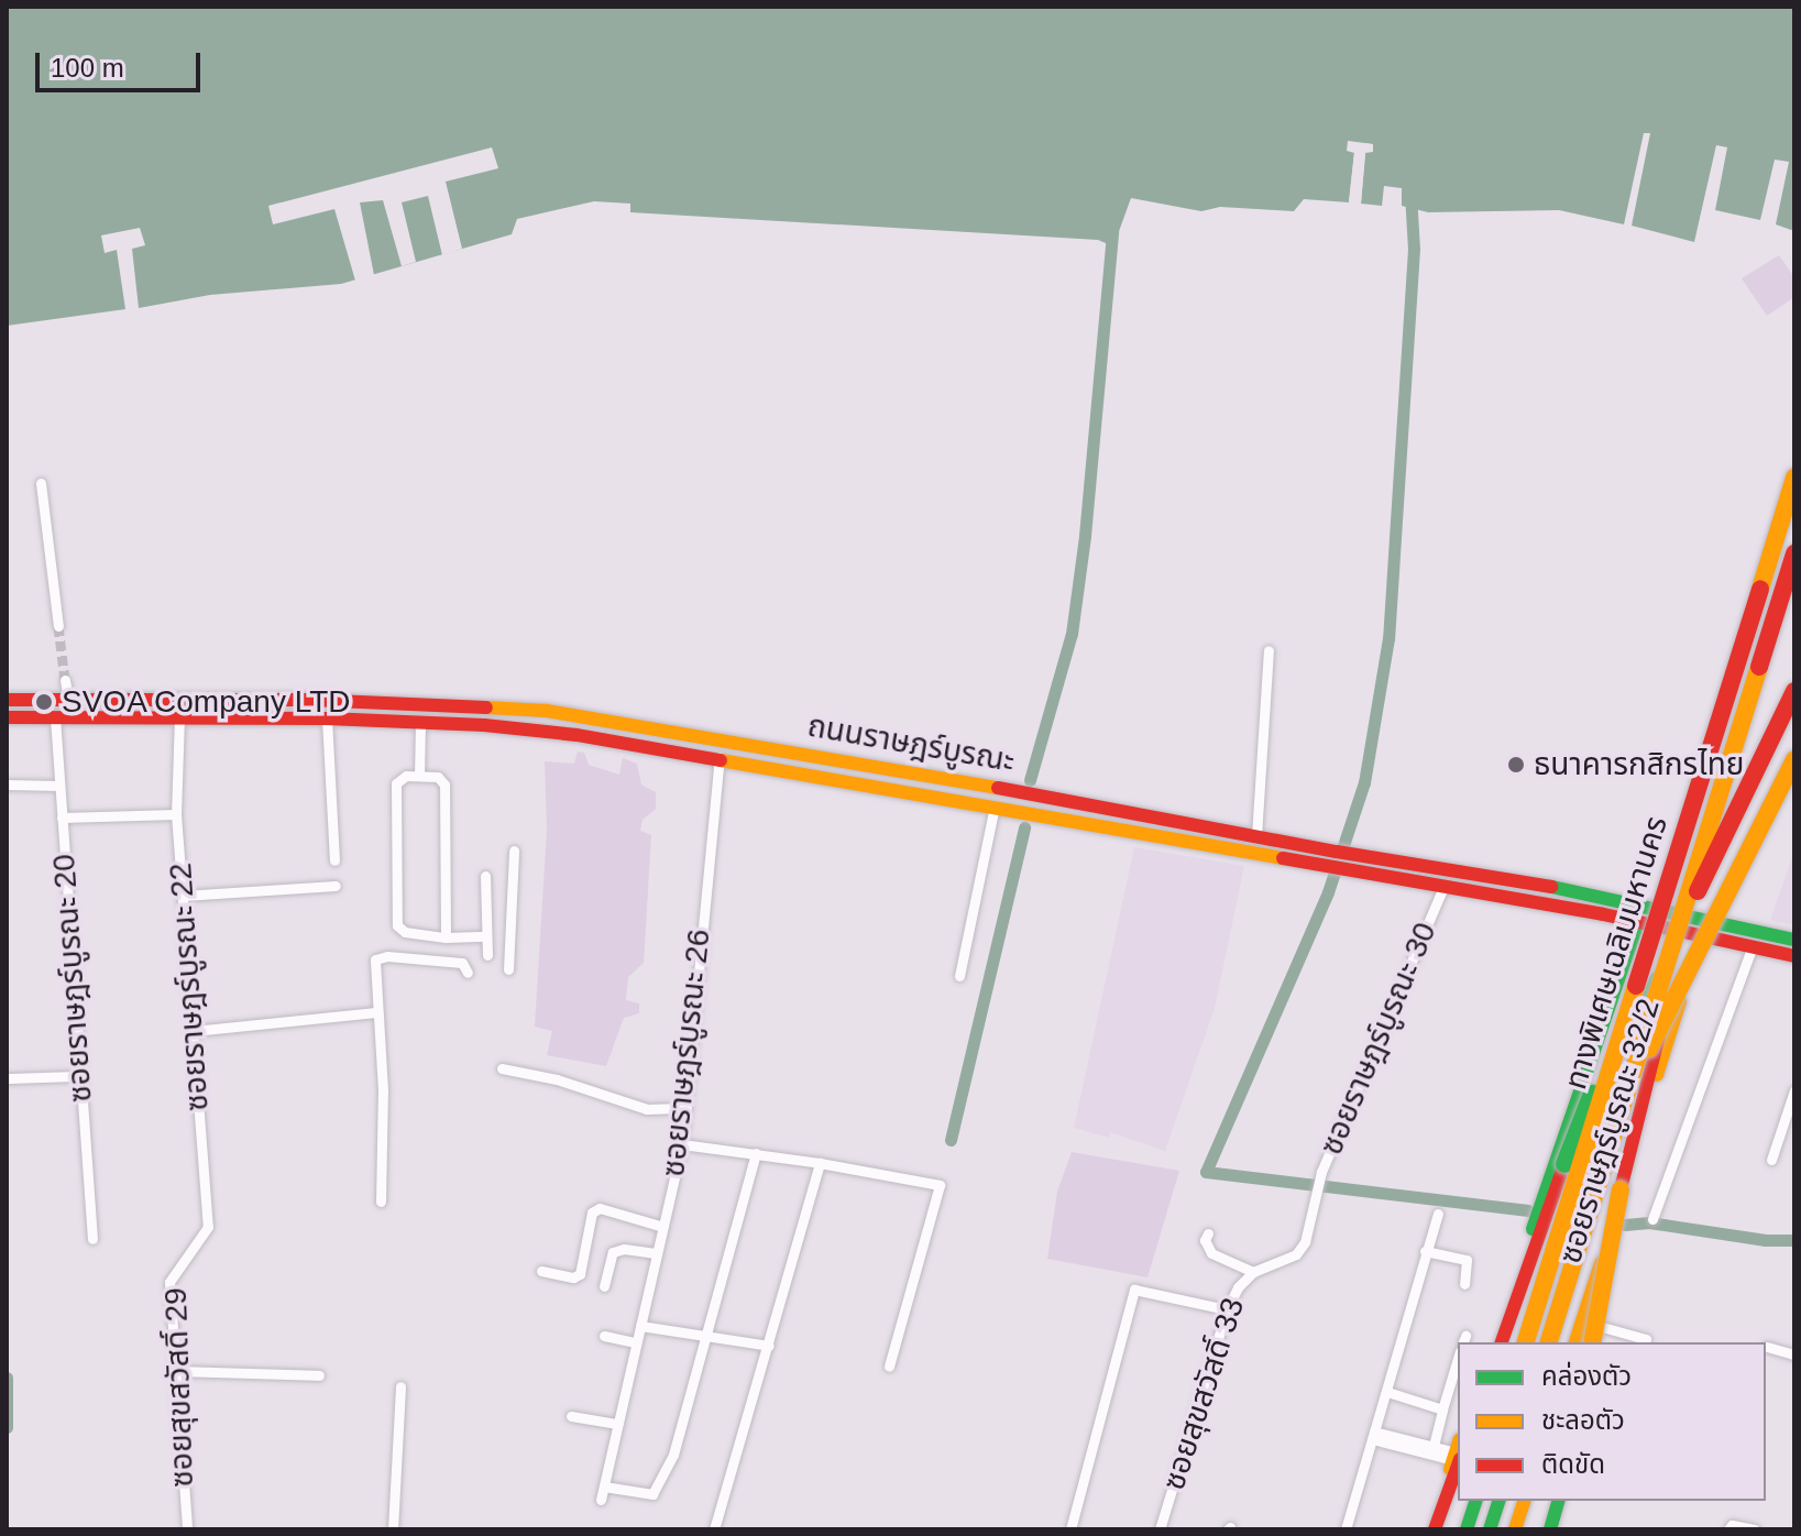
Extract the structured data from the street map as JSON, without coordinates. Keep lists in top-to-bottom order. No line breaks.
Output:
{"streets":{"main road":["ถนนราษฎร์บูรณะ","ทางพิเศษเฉลิมมหานคร","ซอยราษฎร์บูรณะ 32/2"],"street":["ซอยราษฎร์บูรณะ 20","ซอยราษฎร์บูรณะ 22","ซอยราษฎร์บูรณะ 30","ซอยราษฎร์บูรณะ 26","ซอยสุขสวัสดิ์ 29","ซอยสุขสวัสดิ์ 33"]},"crossings":[["ถนนราษฎร์บูรณะ","ซอยราษฎร์บูรณะ 20"],["ถนนราษฎร์บูรณะ","ซอยราษฎร์บูรณะ 22"],["ถนนราษฎร์บูรณะ","ซอยราษฎร์บูรณะ 30"],["ถนนราษฎร์บูรณะ","ซอยราษฎร์บูรณะ 26"],["ถนนราษฎร์บูรณะ","ซอยราษฎร์บูรณะ 32/2"],["ซอยราษฎร์บูรณะ 22","ซอยสุขสวัสดิ์ 29"],["ซอยราษฎร์บูรณะ 30","ซอยสุขสวัสดิ์ 33"]],"places":["SVOA Company LTD","ธนาคารกสิกรไทย"],"legend":["คล่องตัว","ชะลอตัว","ติดขัด"],"scale_bar":"100 m"}
